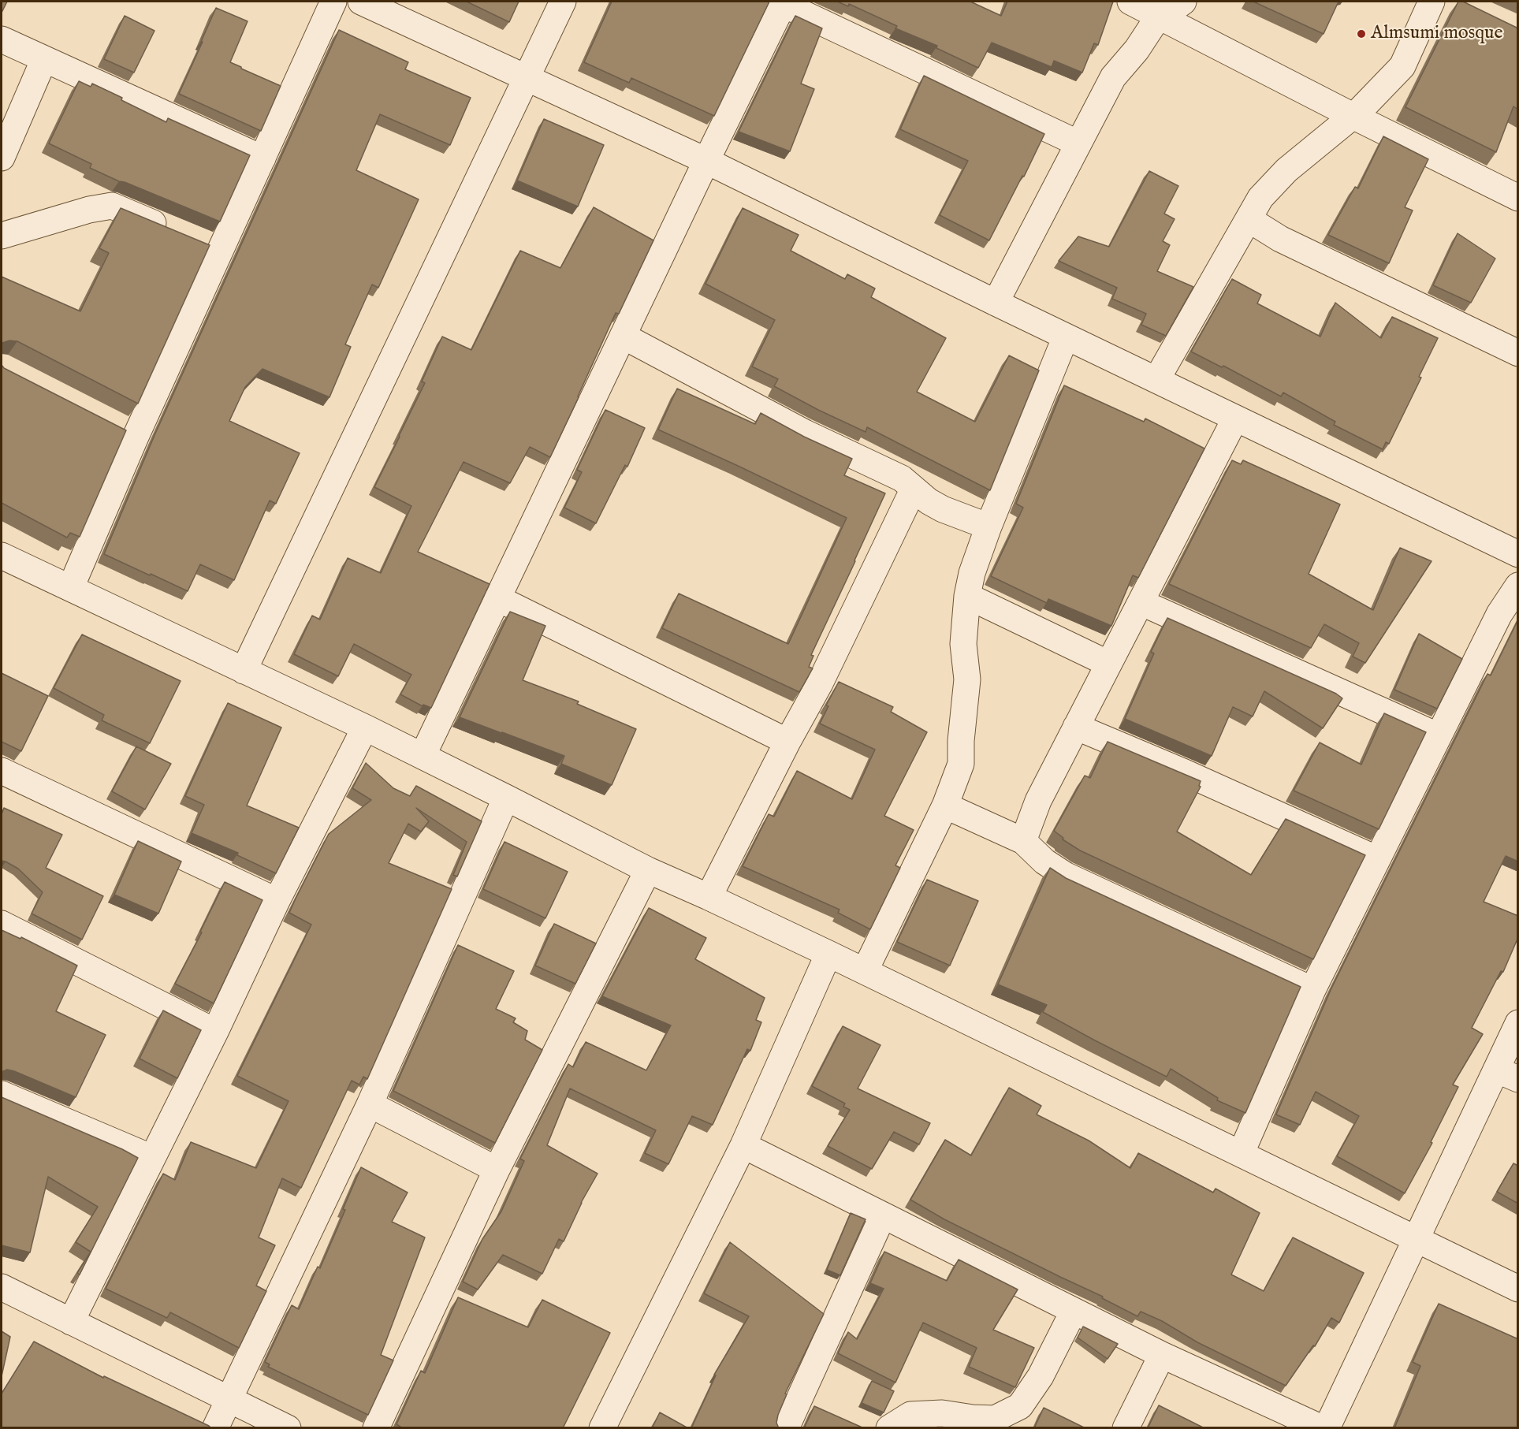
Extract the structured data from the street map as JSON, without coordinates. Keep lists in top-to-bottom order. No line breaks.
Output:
{"places":["Almsumi mosque"]}
